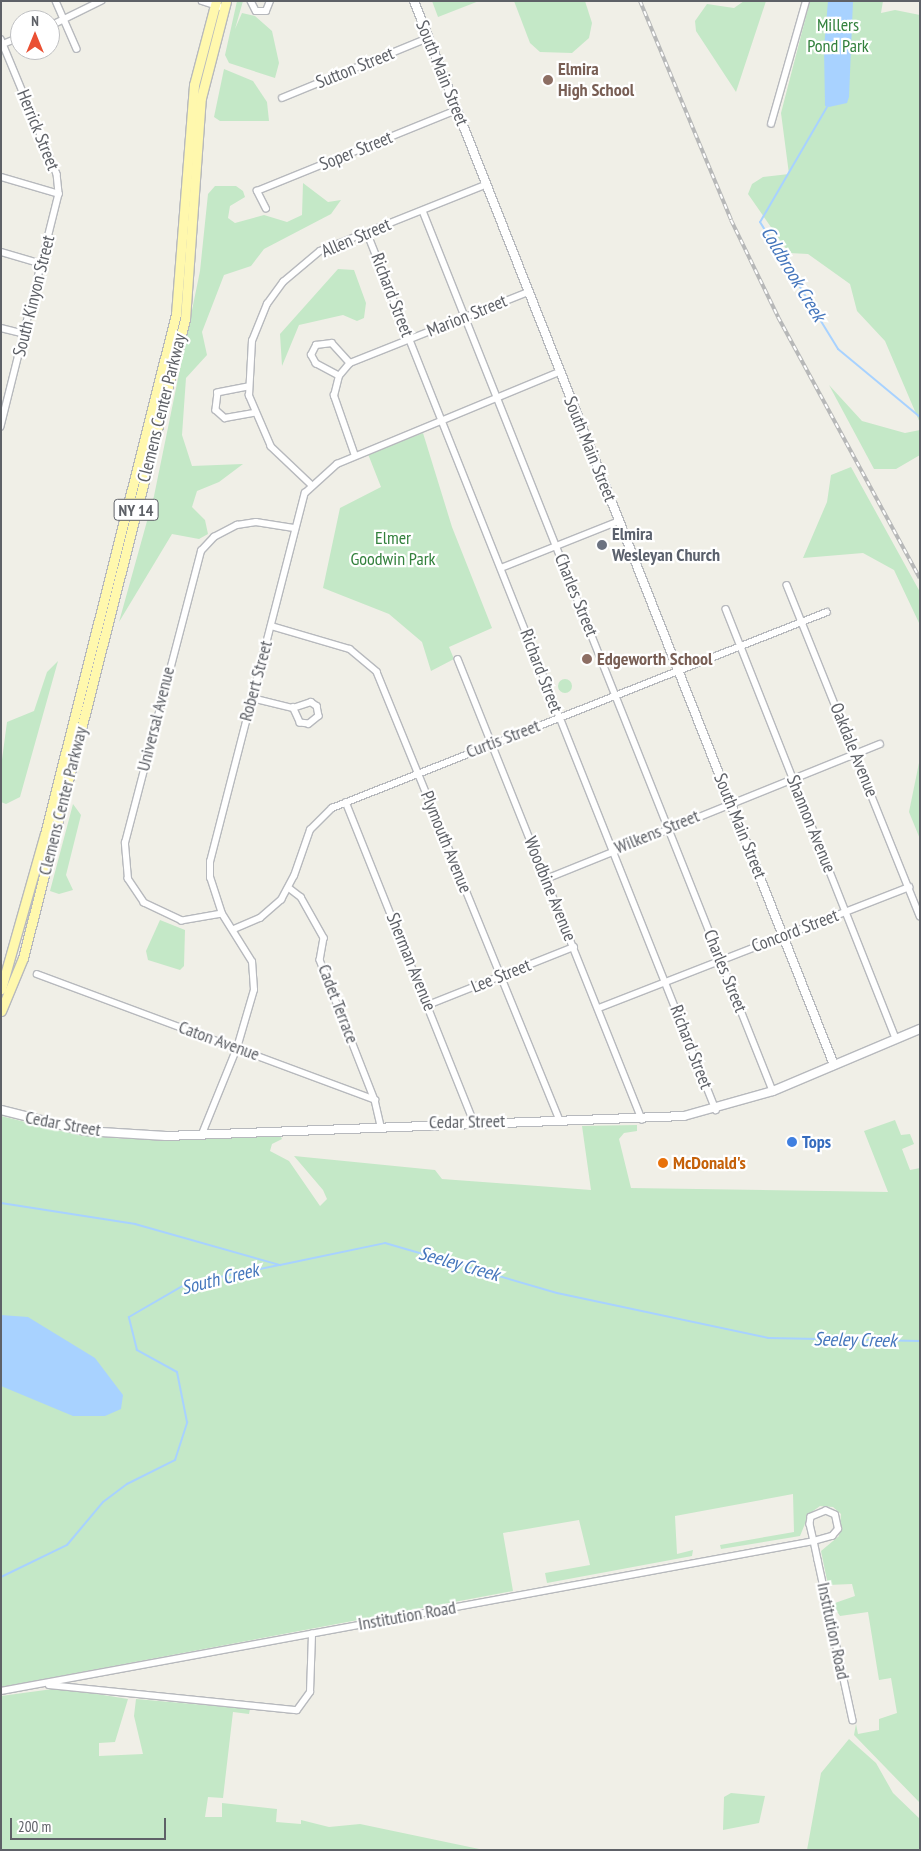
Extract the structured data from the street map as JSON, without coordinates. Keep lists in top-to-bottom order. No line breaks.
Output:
{"streets":{"main road":["Clemens Center Parkway","NY 14"],"street":["Sutton Street","South Main Street","Herrick Street","Soper Street","Allen Street","Richard Street","South Kinyon Street","Marion Street","Charles Street","Robert Street","Universal Avenue","Curtis Street","Oakdale Avenue","Shannon Avenue","Wilkens Street","Plymouth Avenue","Woodbine Avenue","Concord Street","Sherman Avenue","Lee Street","Cadet Terrace","Caton Avenue","Cedar Street","Institution Road"]},"crossings":[["Sutton Street","South Main Street"],["South Main Street","Soper Street"],["South Main Street","Allen Street"],["South Main Street","Marion Street"],["South Main Street","Curtis Street"],["South Main Street","Wilkens Street"],["South Main Street","Concord Street"],["South Main Street","Cedar Street"],["Herrick Street","South Kinyon Street"],["Allen Street","Richard Street"],["Allen Street","Charles Street"],["Allen Street","Robert Street"],["Richard Street","Marion Street"],["Richard Street","Curtis Street"],["Richard Street","Wilkens Street"],["Richard Street","Concord Street"],["Richard Street","Cedar Street"],["Marion Street","Charles Street"],["Charles Street","Curtis Street"],["Charles Street","Wilkens Street"],["Charles Street","Concord Street"],["Charles Street","Cedar Street"],["Robert Street","Universal Avenue"],["Robert Street","Curtis Street"],["Robert Street","Plymouth Avenue"],["Robert Street","Caton Avenue"],["Robert Street","Cedar Street"],["Curtis Street","Oakdale Avenue"],["Curtis Street","Shannon Avenue"],["Curtis Street","Plymouth Avenue"],["Curtis Street","Woodbine Avenue"],["Curtis Street","Sherman Avenue"],["Curtis Street","Cadet Terrace"],["Oakdale Avenue","Wilkens Street"],["Oakdale Avenue","Concord Street"],["Shannon Avenue","Wilkens Street"],["Shannon Avenue","Concord Street"],["Shannon Avenue","Cedar Street"],["Wilkens Street","Woodbine Avenue"],["Plymouth Avenue","Lee Street"],["Plymouth Avenue","Cedar Street"],["Woodbine Avenue","Concord Street"],["Woodbine Avenue","Lee Street"],["Woodbine Avenue","Cedar Street"],["Sherman Avenue","Lee Street"],["Sherman Avenue","Cedar Street"],["Cadet Terrace","Caton Avenue"]],"water":["Coldbrook Creek","Seeley Creek","South Creek"],"parks":["Millers Pond Park","Elmer Goodwin Park"],"places":["Elmira High School","Elmira Wesleyan Church","Edgeworth School","Tops","McDonald's"],"scale_bar":"200 m","north":"top"}
